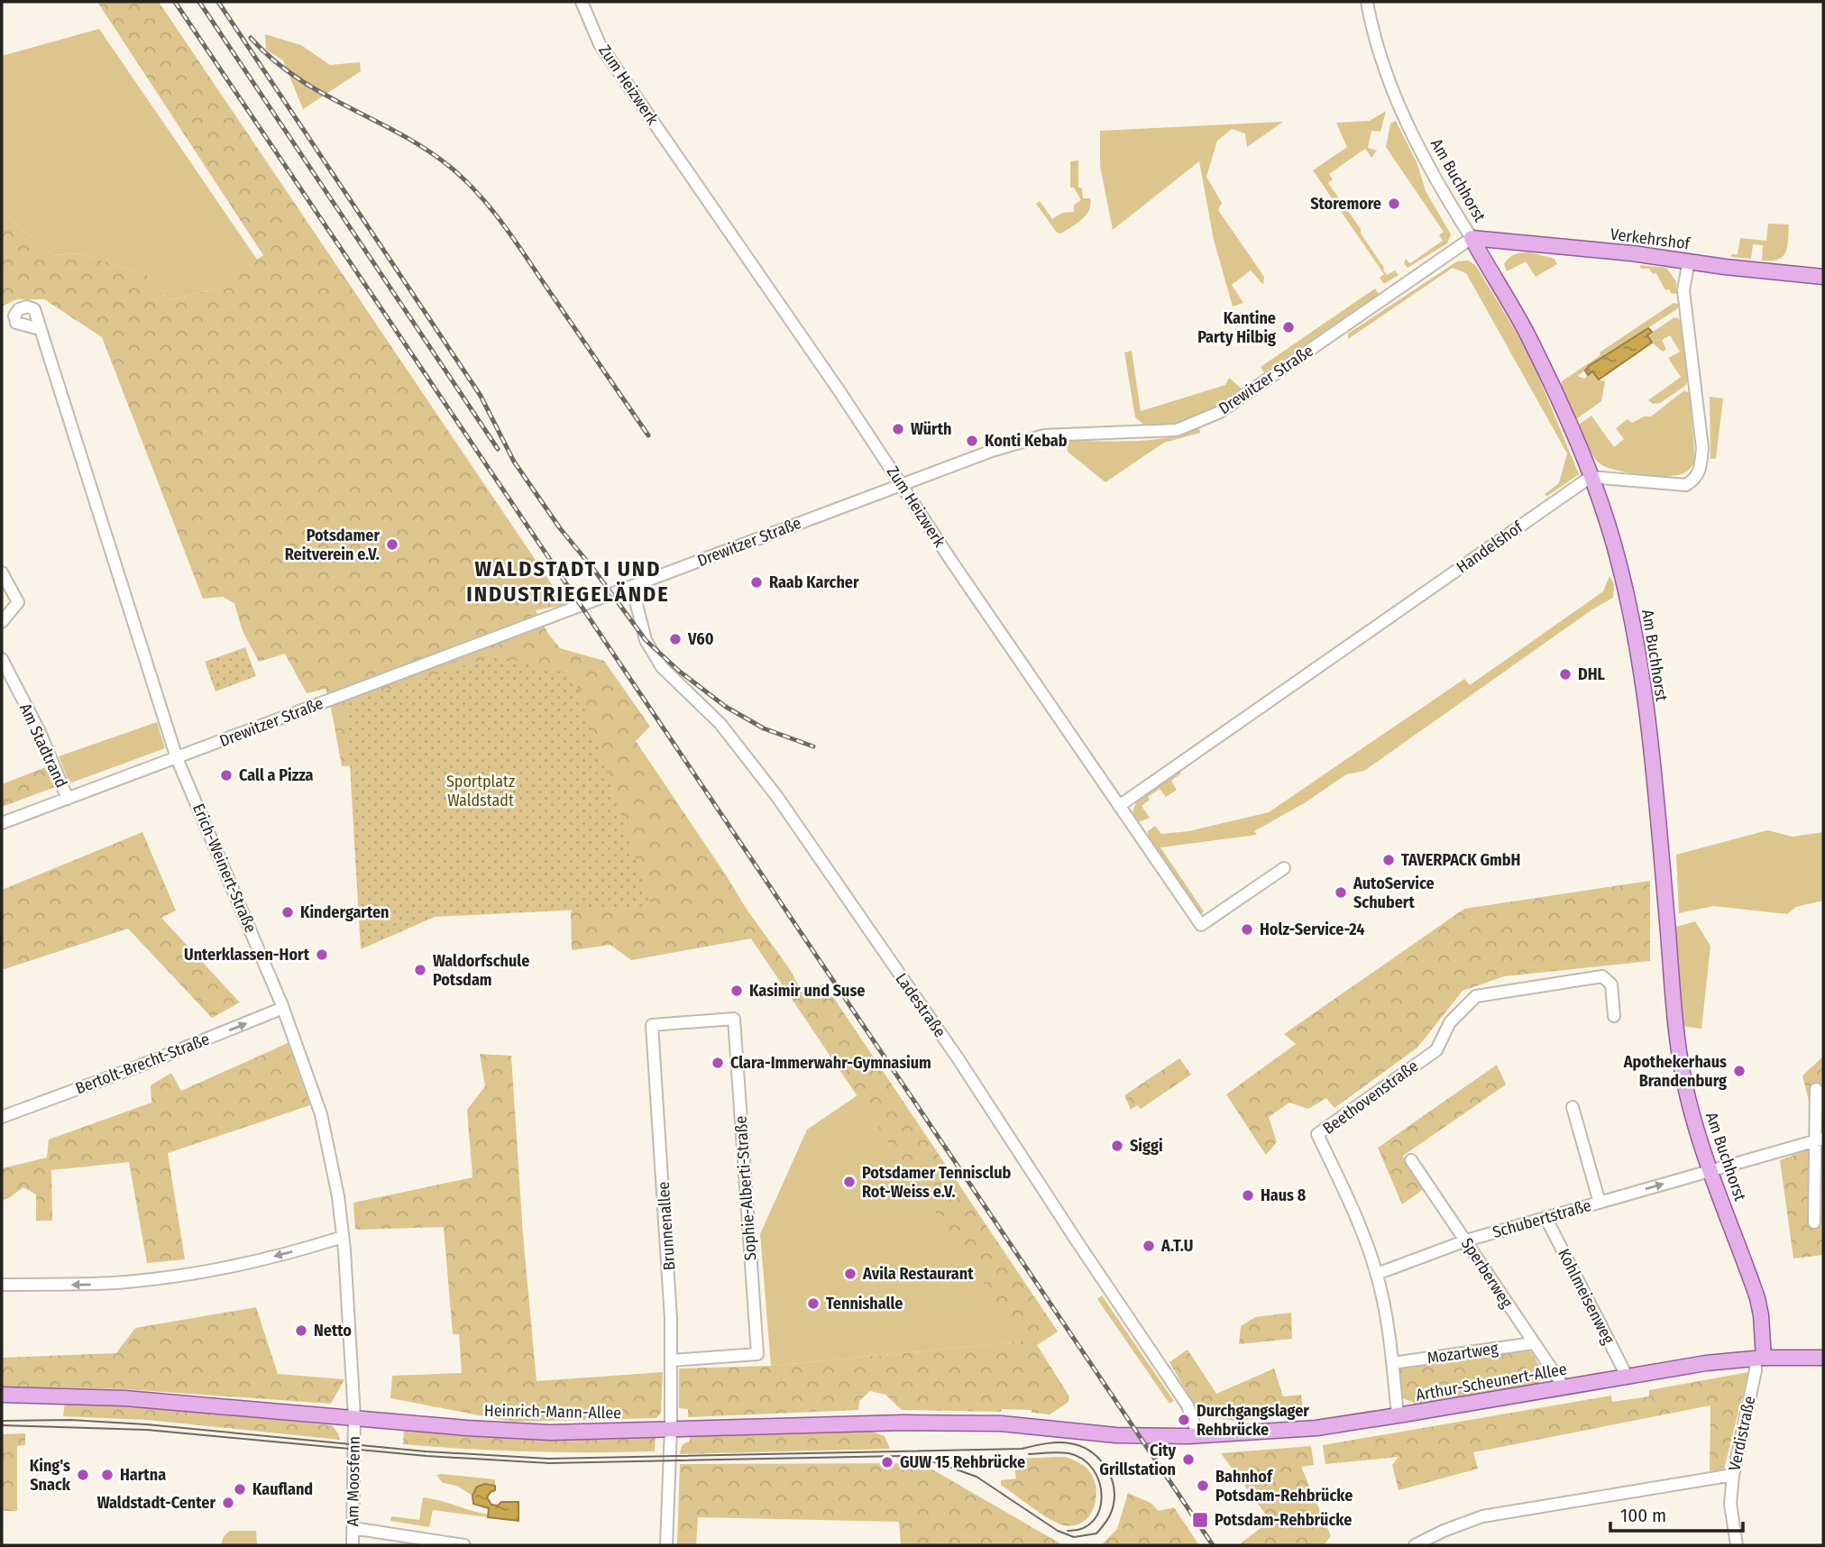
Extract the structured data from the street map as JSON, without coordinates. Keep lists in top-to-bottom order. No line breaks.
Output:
{"streets":{"main road":["Am Buchhorst","Verkehrshof","Arthur-Scheunert-Allee","Heinrich-Mann-Allee"],"street":["Zum Heizwerk","Drewitzer Straße","Handelshof","Am Stadtrand","Erich-Weinert-Straße","Ladestraße","Bertolt-Brecht-Straße","Beethovenstraße","Sophie-Alberti-Straße","Schubertstraße","Brunnenallee","Sperberweg","Kohlmeisenweg","Mozartweg","Verdistraße","Am Moosfenn"]},"crossings":[["Zum Heizwerk","Drewitzer Straße"],["Zum Heizwerk","Handelshof"],["Am Buchhorst","Verkehrshof"],["Am Buchhorst","Drewitzer Straße"],["Am Buchhorst","Handelshof"],["Am Buchhorst","Schubertstraße"],["Am Buchhorst","Arthur-Scheunert-Allee"],["Am Buchhorst","Verdistraße"],["Verkehrshof","Drewitzer Straße"],["Drewitzer Straße","Am Stadtrand"],["Drewitzer Straße","Erich-Weinert-Straße"],["Drewitzer Straße","Ladestraße"],["Erich-Weinert-Straße","Bertolt-Brecht-Straße"],["Erich-Weinert-Straße","Heinrich-Mann-Allee"],["Erich-Weinert-Straße","Am Moosfenn"],["Ladestraße","Arthur-Scheunert-Allee"],["Beethovenstraße","Schubertstraße"],["Beethovenstraße","Mozartweg"],["Beethovenstraße","Arthur-Scheunert-Allee"],["Sophie-Alberti-Straße","Brunnenallee"],["Schubertstraße","Sperberweg"],["Schubertstraße","Kohlmeisenweg"],["Brunnenallee","Heinrich-Mann-Allee"],["Sperberweg","Mozartweg"],["Sperberweg","Arthur-Scheunert-Allee"],["Kohlmeisenweg","Arthur-Scheunert-Allee"],["Arthur-Scheunert-Allee","Heinrich-Mann-Allee"],["Arthur-Scheunert-Allee","Verdistraße"],["Heinrich-Mann-Allee","Am Moosfenn"]],"one_way":["Bertolt-Brecht-Straße"],"districts":["WALDSTADT I UND INDUSTRIEGELÄNDE"],"parks":["Sportplatz Waldstadt"],"places":{"other":["Storemore","Kantine Party Hilbig","Würth","Konti Kebab","Potsdamer Reitverein e.V.","Raab Karcher","V60","DHL","Call a Pizza","TAVERPACK GmbH","AutoService Schubert","Kindergarten","Holz-Service-24","Unterklassen-Hort","Waldorfschule Potsdam","Kasimir und Suse","Clara-Immerwahr-Gymnasium","Apothekerhaus Brandenburg","Siggi","Potsdamer Tennisclub Rot-Weiss e.V.","Haus 8","A.T.U","Avila Restaurant","Tennishalle","Netto","Durchgangslager Rehbrücke","City Grillstation","GUW 15 Rehbrücke","King's Snack","Hartna","Bahnhof Potsdam-Rehbrücke","Kaufland","Waldstadt-Center"],"transit":["Potsdam-Rehbrücke"]},"scale_bar":"100 m"}
